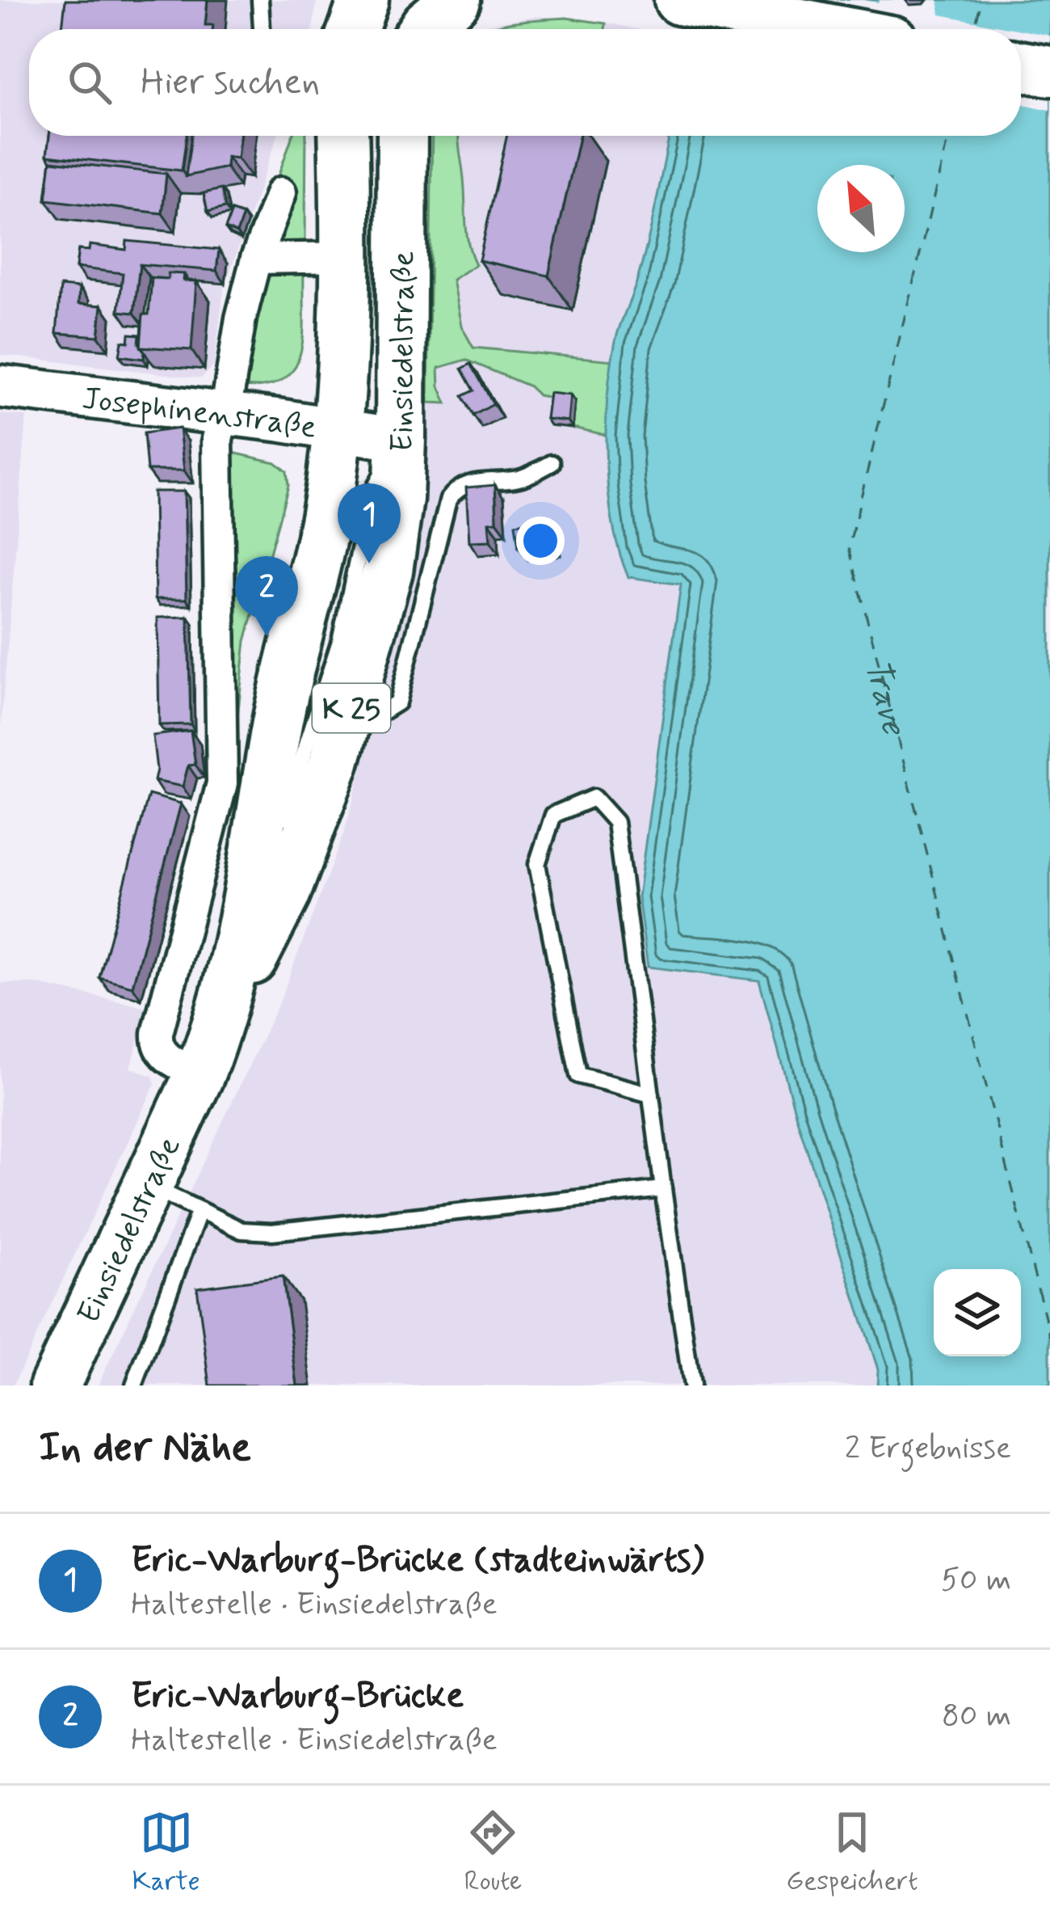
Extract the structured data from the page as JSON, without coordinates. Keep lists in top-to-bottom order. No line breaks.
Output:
{"streets":{"main road":["Einsiedelstraße","K 25"],"street":["Josephinenstraße"]},"crossings":[["Einsiedelstraße","Josephinenstraße"]],"water":["Trave"],"north":"top left","page":{"search":"Hier suchen","pins":["1","2"],"heading":["In der Nähe","2 Ergebnisse"],"list":[{"mark":"1","name":"Eric-Warburg-Brücke (stadteinwärts)","note":"Haltestelle · Einsiedelstraße","value":"50 m"},{"mark":"2","name":"Eric-Warburg-Brücke","note":"Haltestelle · Einsiedelstraße","value":"80 m"}],"nav":["Karte","Route","Gespeichert"]}}
